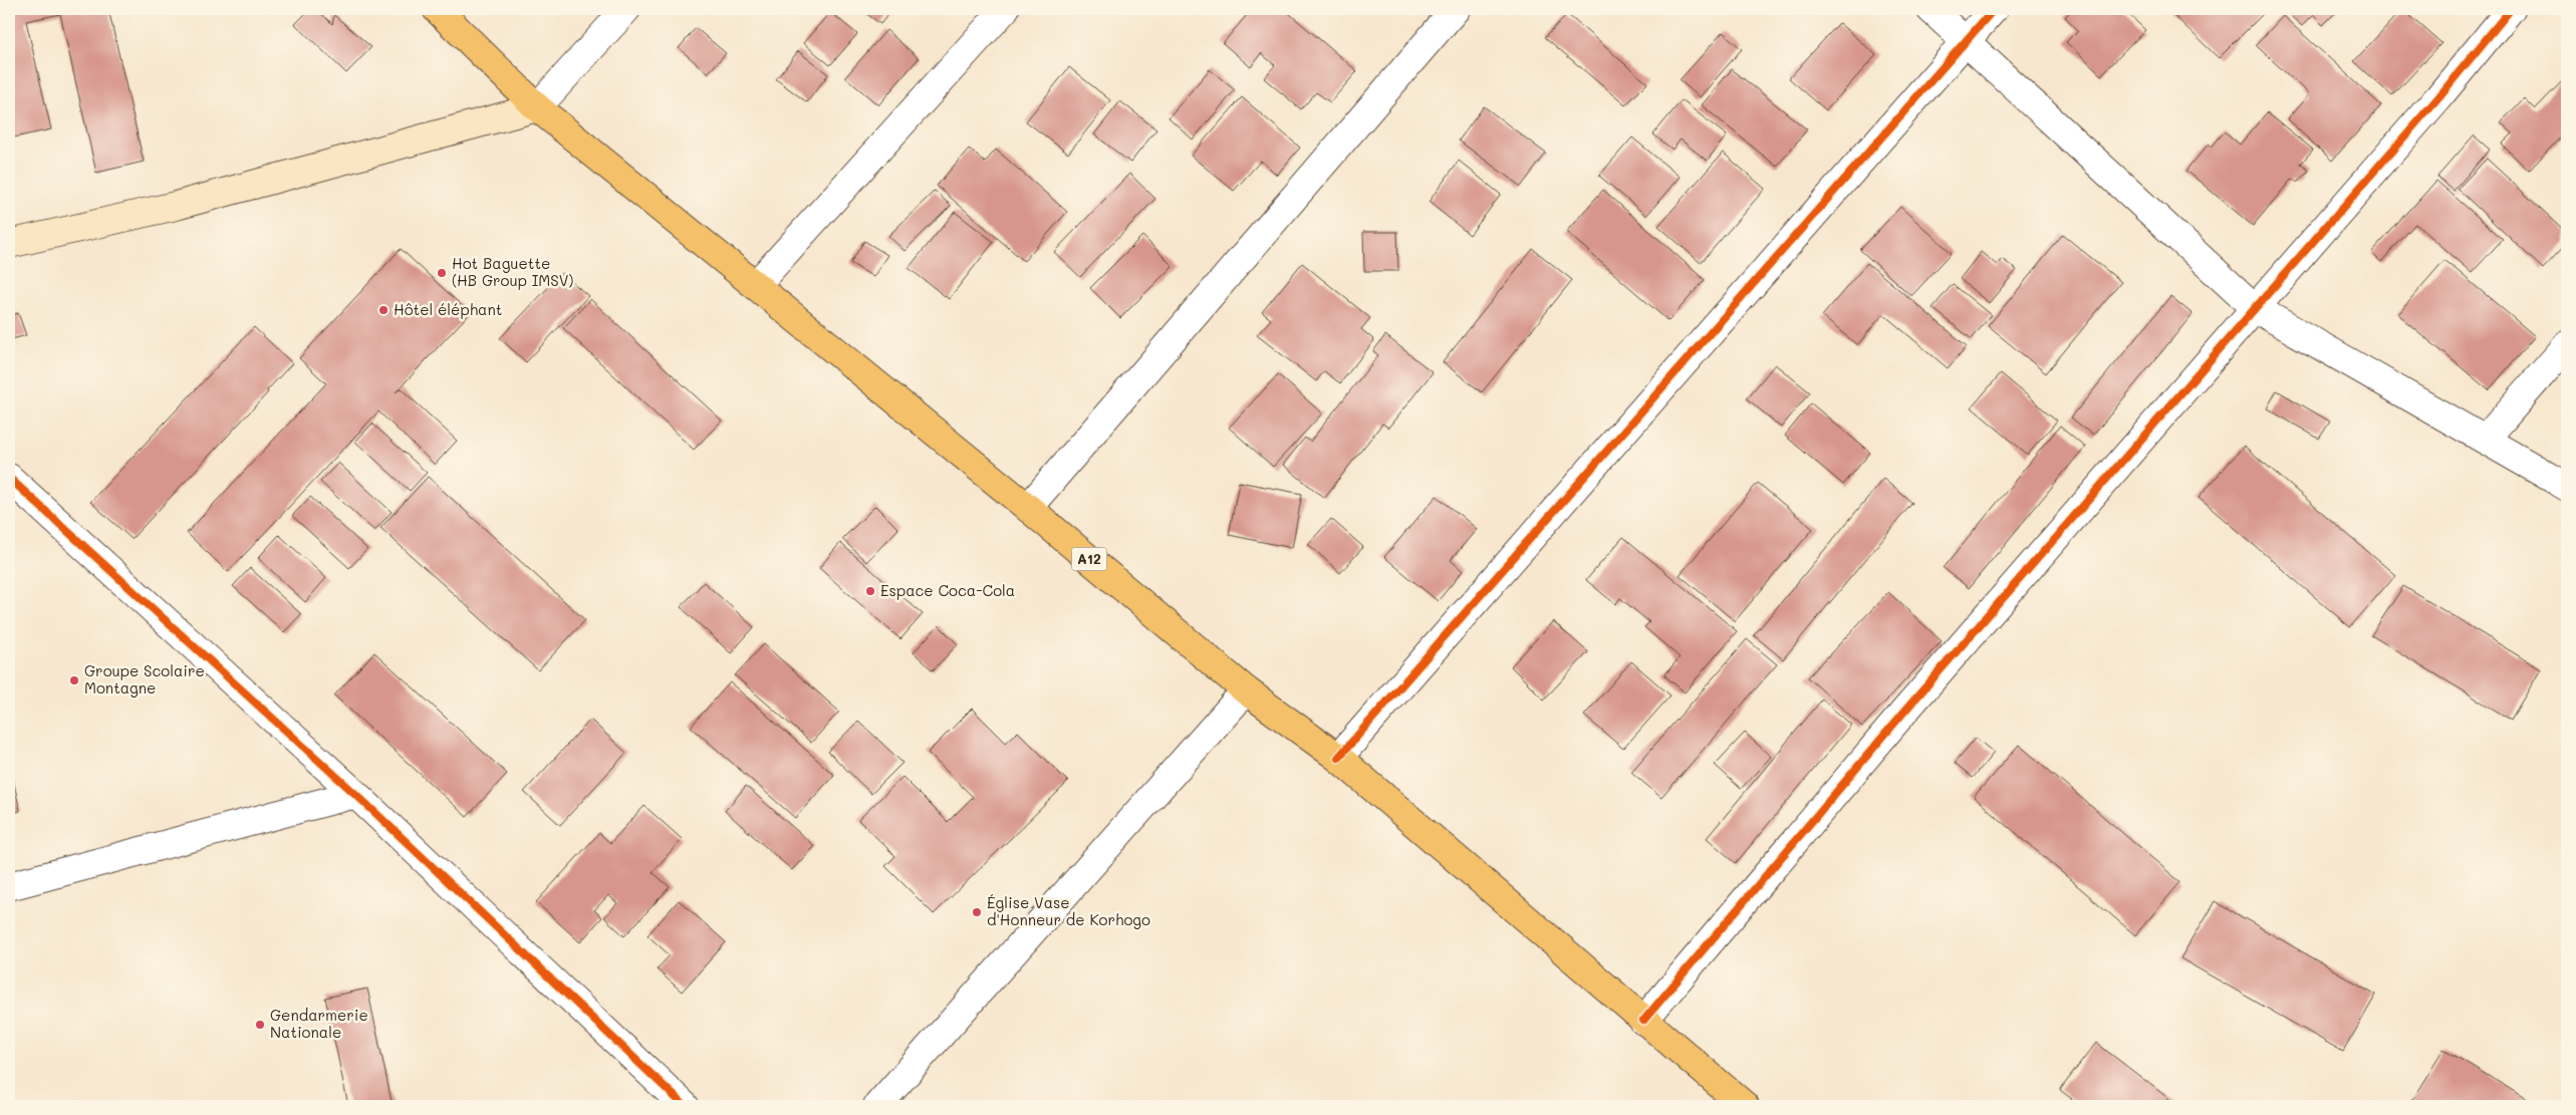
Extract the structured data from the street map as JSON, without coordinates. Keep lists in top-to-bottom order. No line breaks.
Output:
{"streets":{"main road":["A12"]},"places":["Hot Baguette (HB Group IMSV)","Hôtel éléphant","Espace Coca-Cola","Groupe Scolaire Montagne","Église Vase d'Honneur de Korhogo","Gendarmerie Nationale"]}
